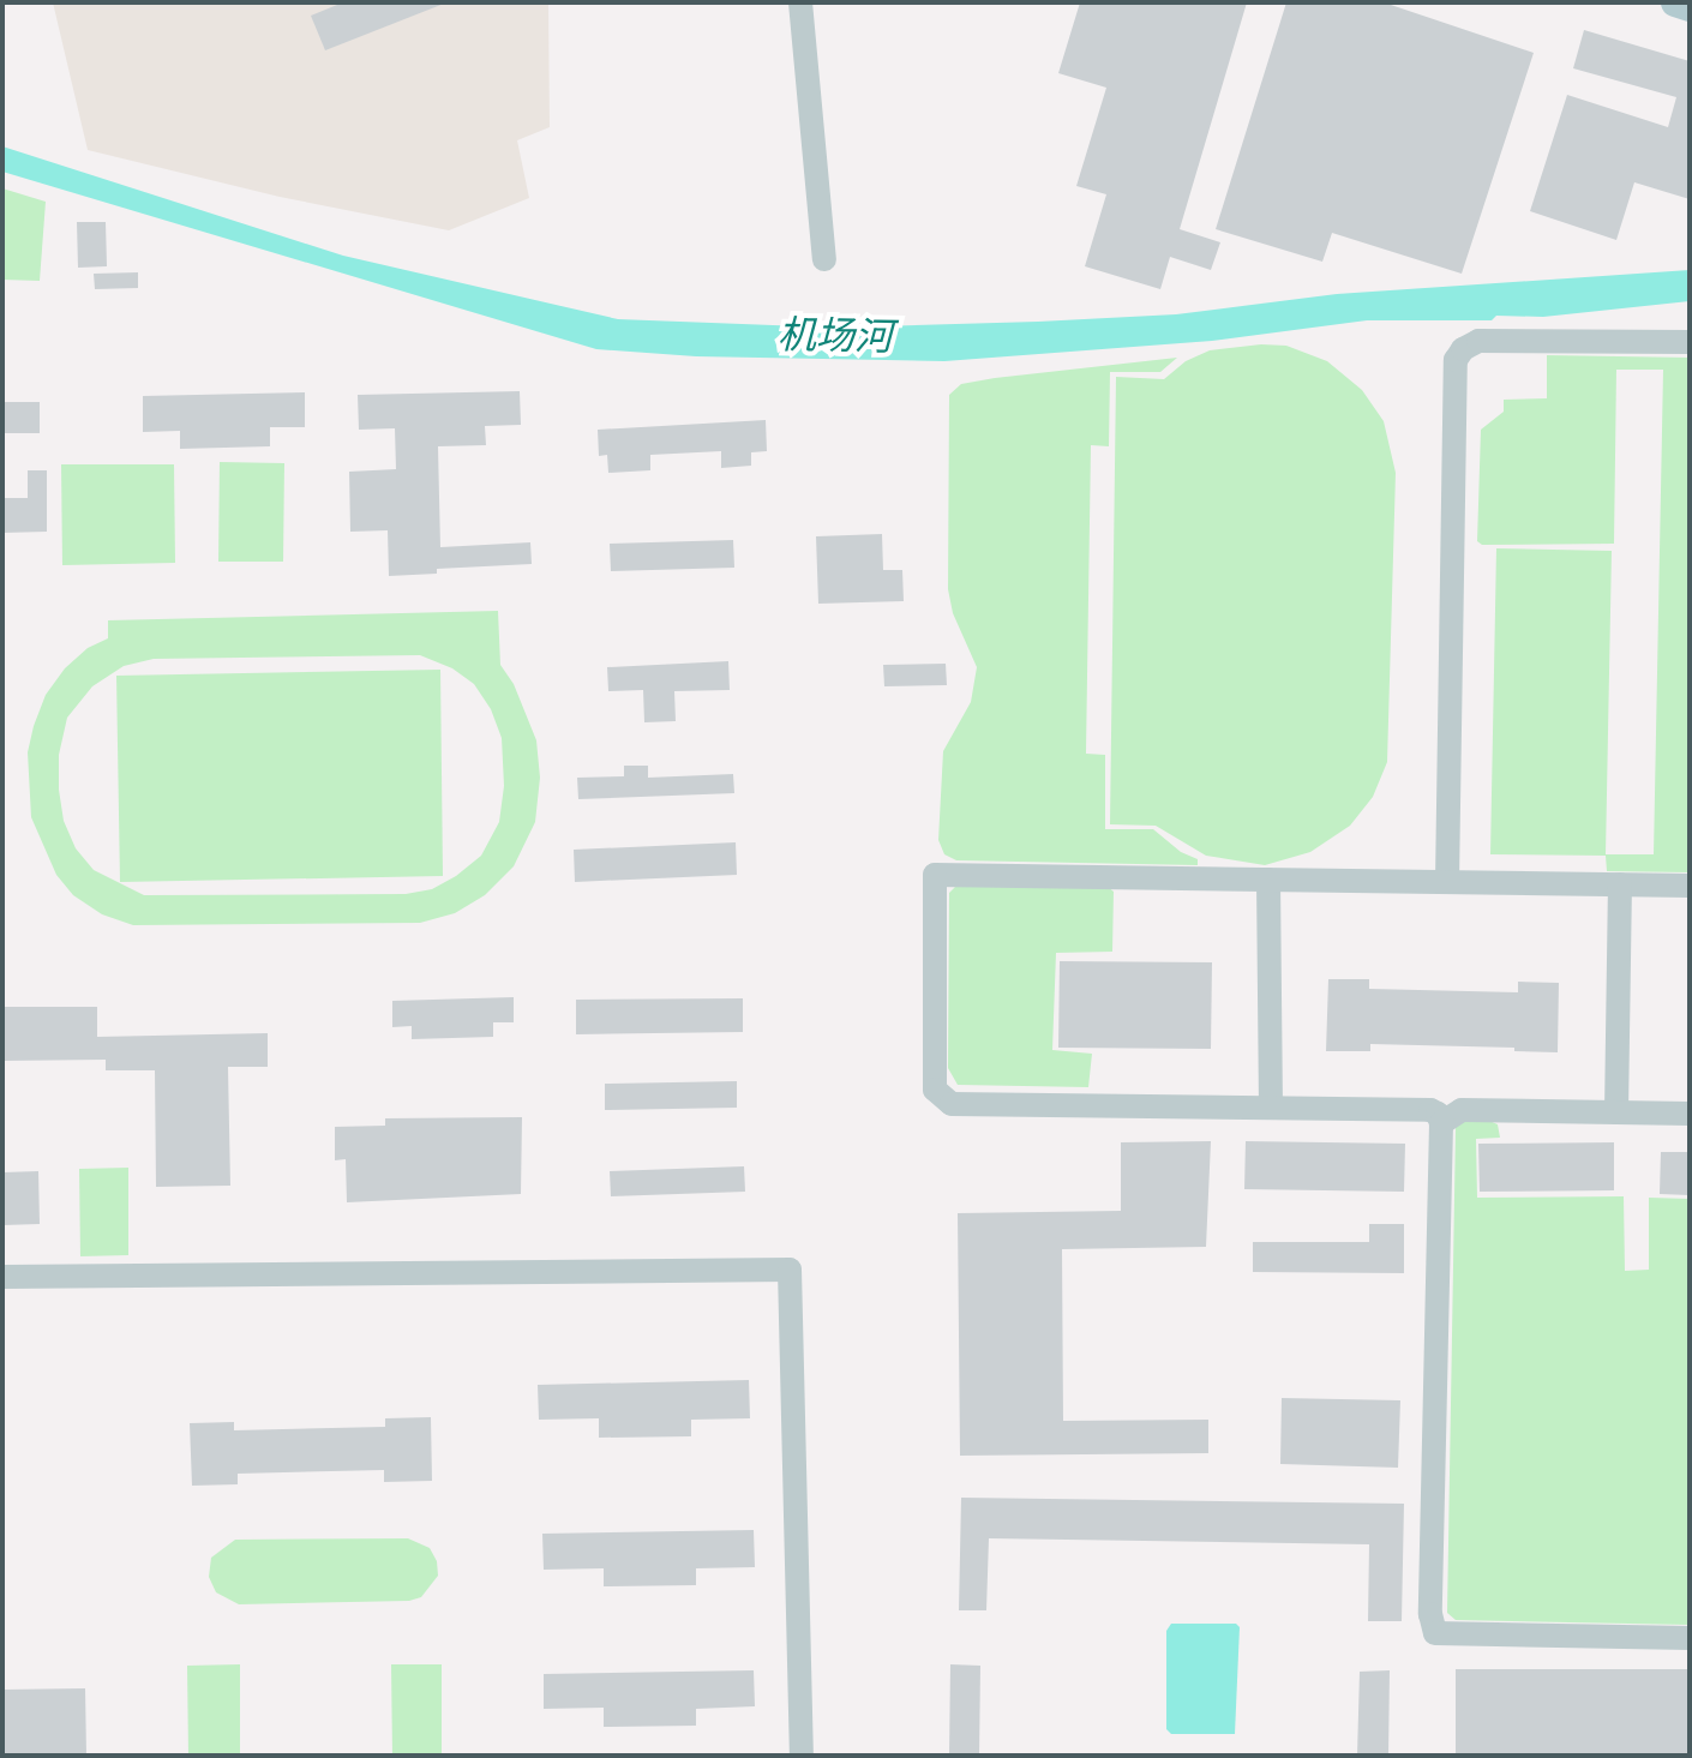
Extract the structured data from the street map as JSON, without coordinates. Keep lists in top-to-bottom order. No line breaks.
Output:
{"water":["机场河"]}
